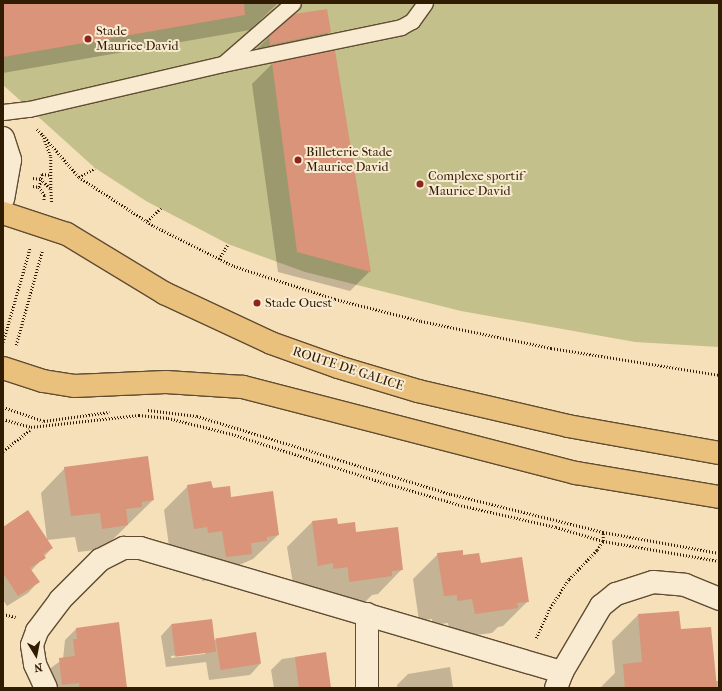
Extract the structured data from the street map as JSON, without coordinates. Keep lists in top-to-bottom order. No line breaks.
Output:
{"streets":{"main road":["ROUTE DE GALICE"]},"places":["Stade Maurice David","Billeterie Stade Maurice David","Complexe sportif Maurice David","Stade Ouest"],"north":"bottom"}
